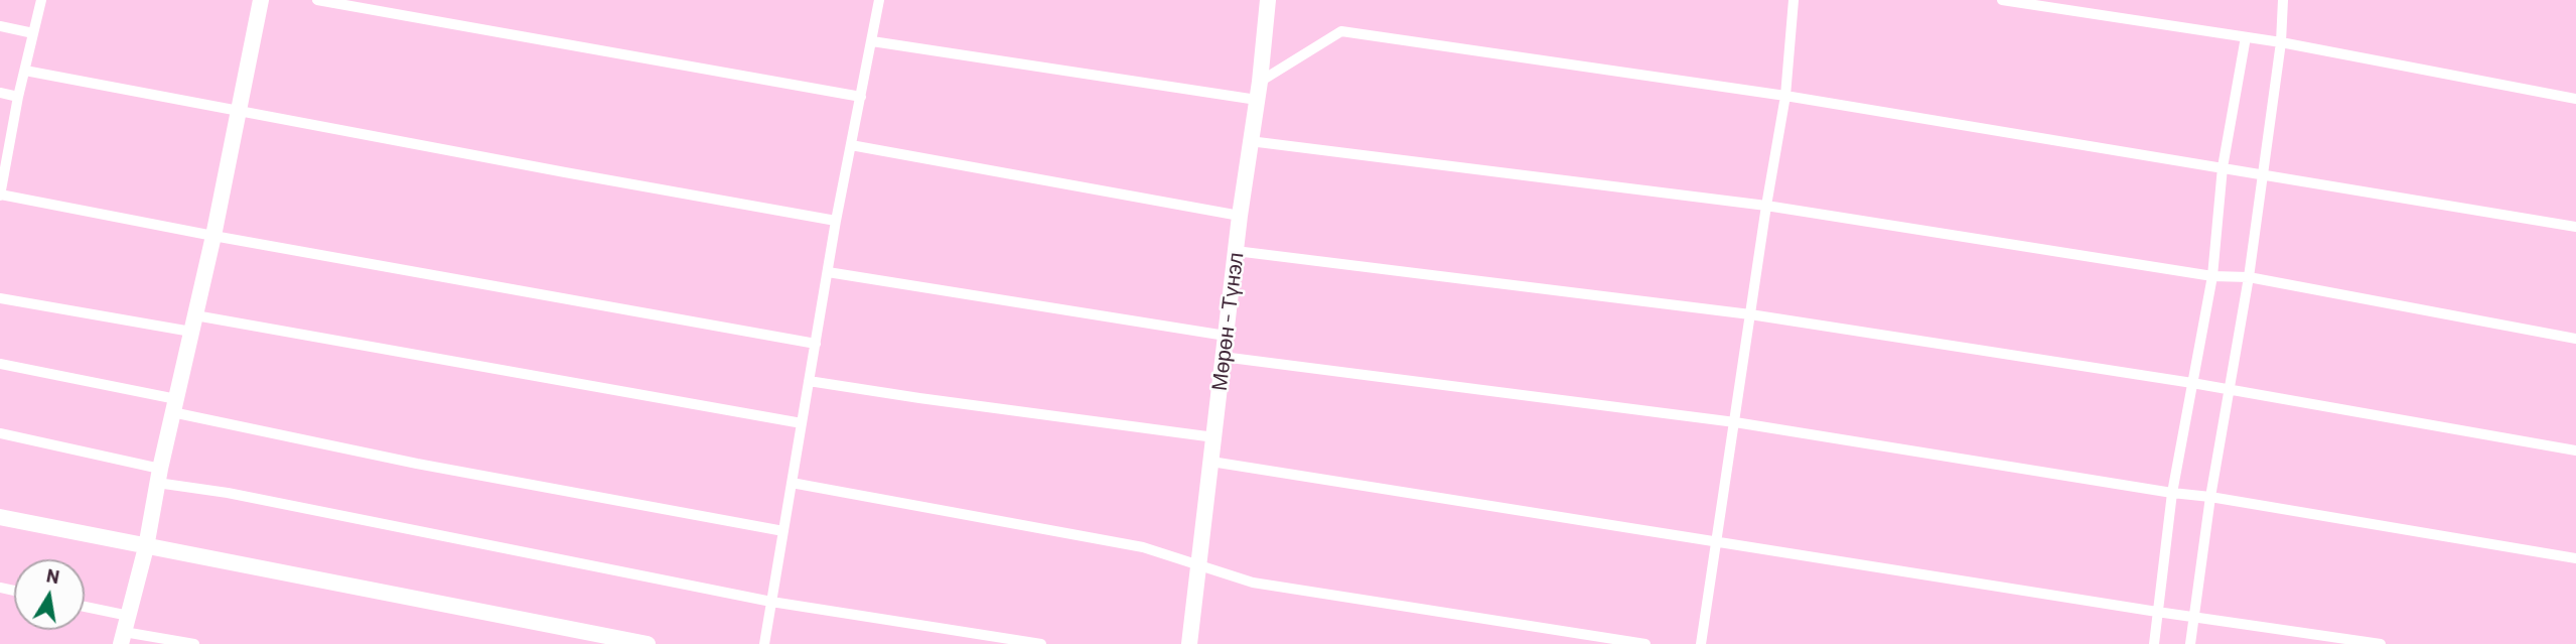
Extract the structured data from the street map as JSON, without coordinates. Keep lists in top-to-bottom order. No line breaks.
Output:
{"streets":{"street":["Мөрөн - Түнэл"]},"north":"top"}
